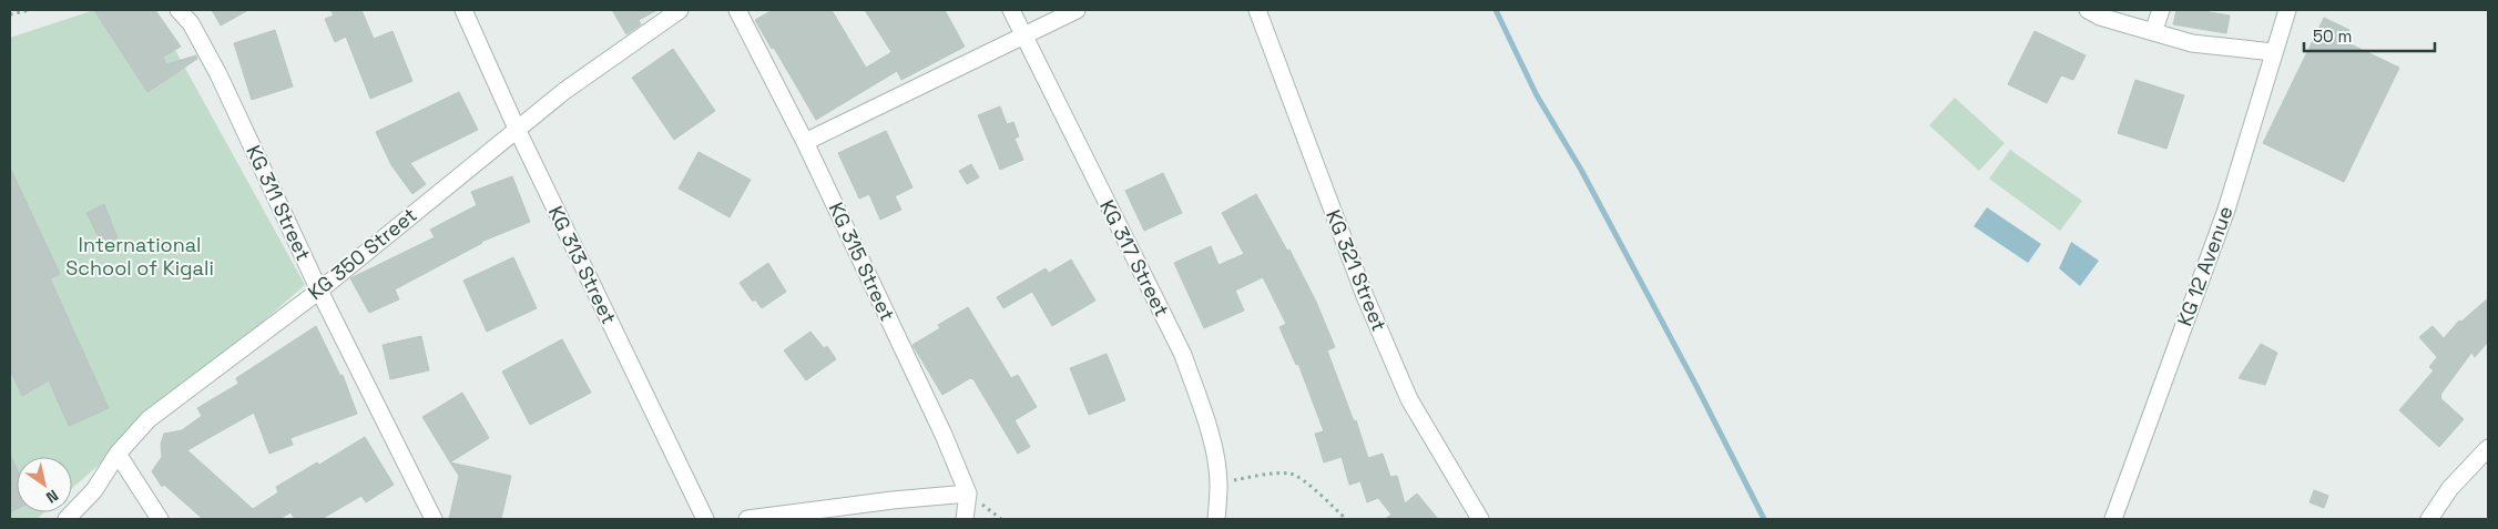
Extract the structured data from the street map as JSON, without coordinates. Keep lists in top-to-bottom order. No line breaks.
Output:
{"streets":{"street":["KG 311 Street","KG 350 Street","KG 317 Street","KG 315 Street","KG 313 Street","KG 12 Avenue","KG 321 Street"]},"crossings":[["KG 311 Street","KG 350 Street"],["KG 350 Street","KG 313 Street"]],"parks":["International School of Kigali"],"scale_bar":"50 m","north":"bottom right"}
